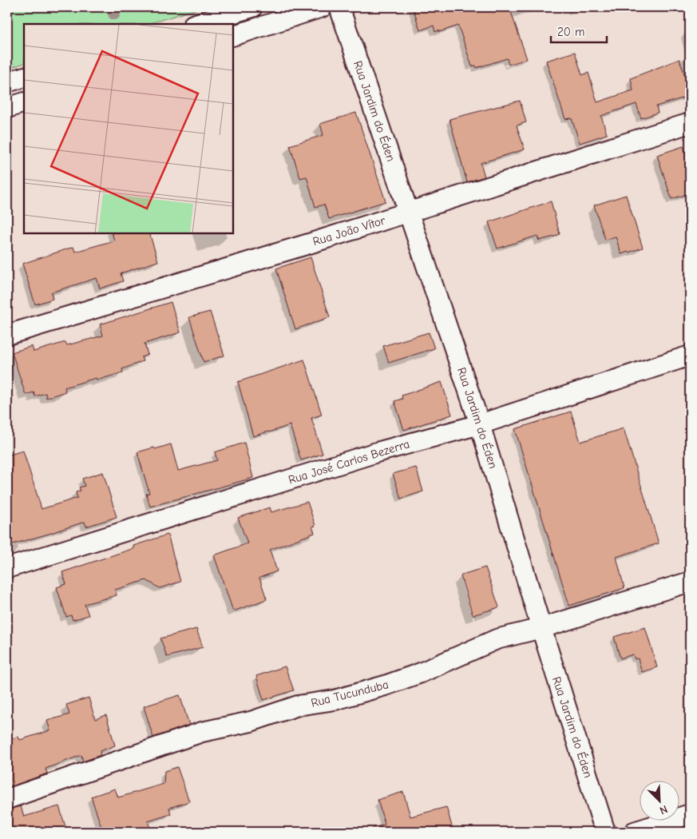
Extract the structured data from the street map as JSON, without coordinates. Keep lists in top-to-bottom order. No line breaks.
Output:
{"streets":{"street":["Rua Jardim do Éden","Rua João Vítor","Rua José Carlos Bezerra","Rua Tucunduba"]},"crossings":[["Rua Jardim do Éden","Rua João Vítor"],["Rua Jardim do Éden","Rua José Carlos Bezerra"],["Rua Jardim do Éden","Rua Tucunduba"]],"scale_bar":"20 m","north":"bottom right"}
